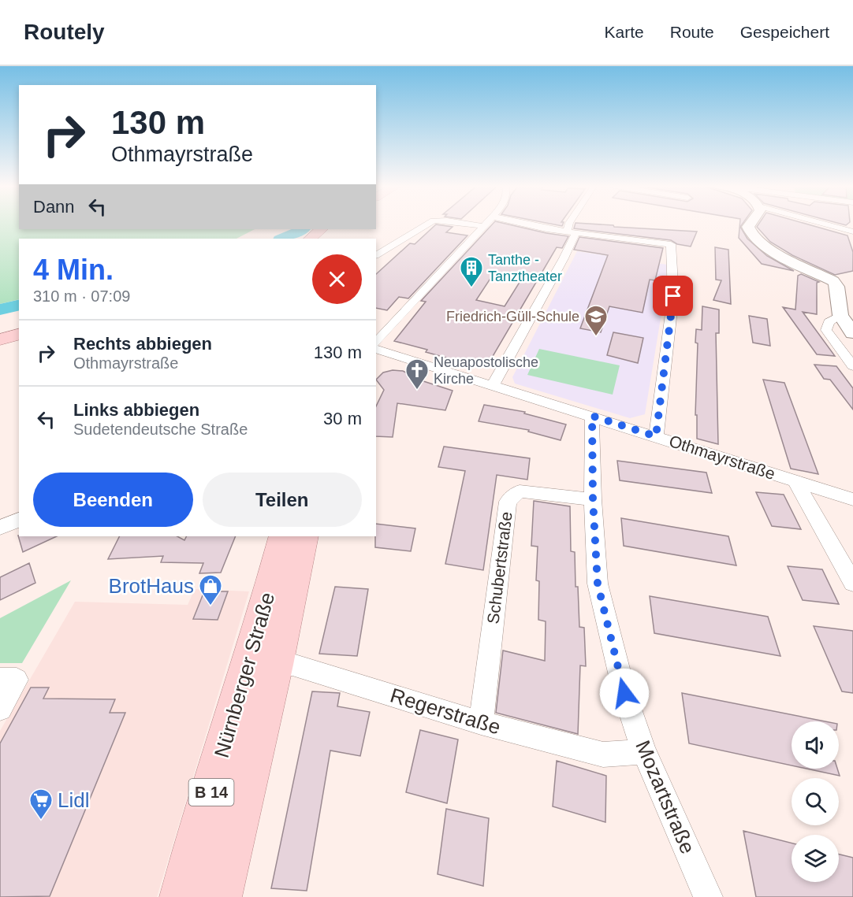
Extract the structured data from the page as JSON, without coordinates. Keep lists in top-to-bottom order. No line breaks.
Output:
{"streets":{"main road":["Nürnberger Straße","B 14"],"street":["Othmayrstraße","Schubertstraße","Regerstraße","Mozartstraße"]},"crossings":[["Othmayrstraße","Mozartstraße"],["Schubertstraße","Regerstraße"],["Schubertstraße","Mozartstraße"],["Nürnberger Straße","Regerstraße"],["Regerstraße","Mozartstraße"]],"places":{"building":["Tanthe - Tanztheater"],"school or university":["Friedrich-Güll-Schule"],"church":["Neuapostolische Kirche"],"shop":["BrotHaus"],"supermarket":["Lidl"]},"page":{"header":"Routely","nav":["Karte","Route","Gespeichert"],"turn":["130 m","Othmayrstraße"],"then":"Dann","heading":["4 Min.","310 m · 07:09"],"list":[{"name":"Rechts abbiegen","note":"Othmayrstraße","value":"130 m"},{"name":"Links abbiegen","note":"Sudetendeutsche Straße","value":"30 m"}],"buttons":["Beenden","Teilen"]}}
